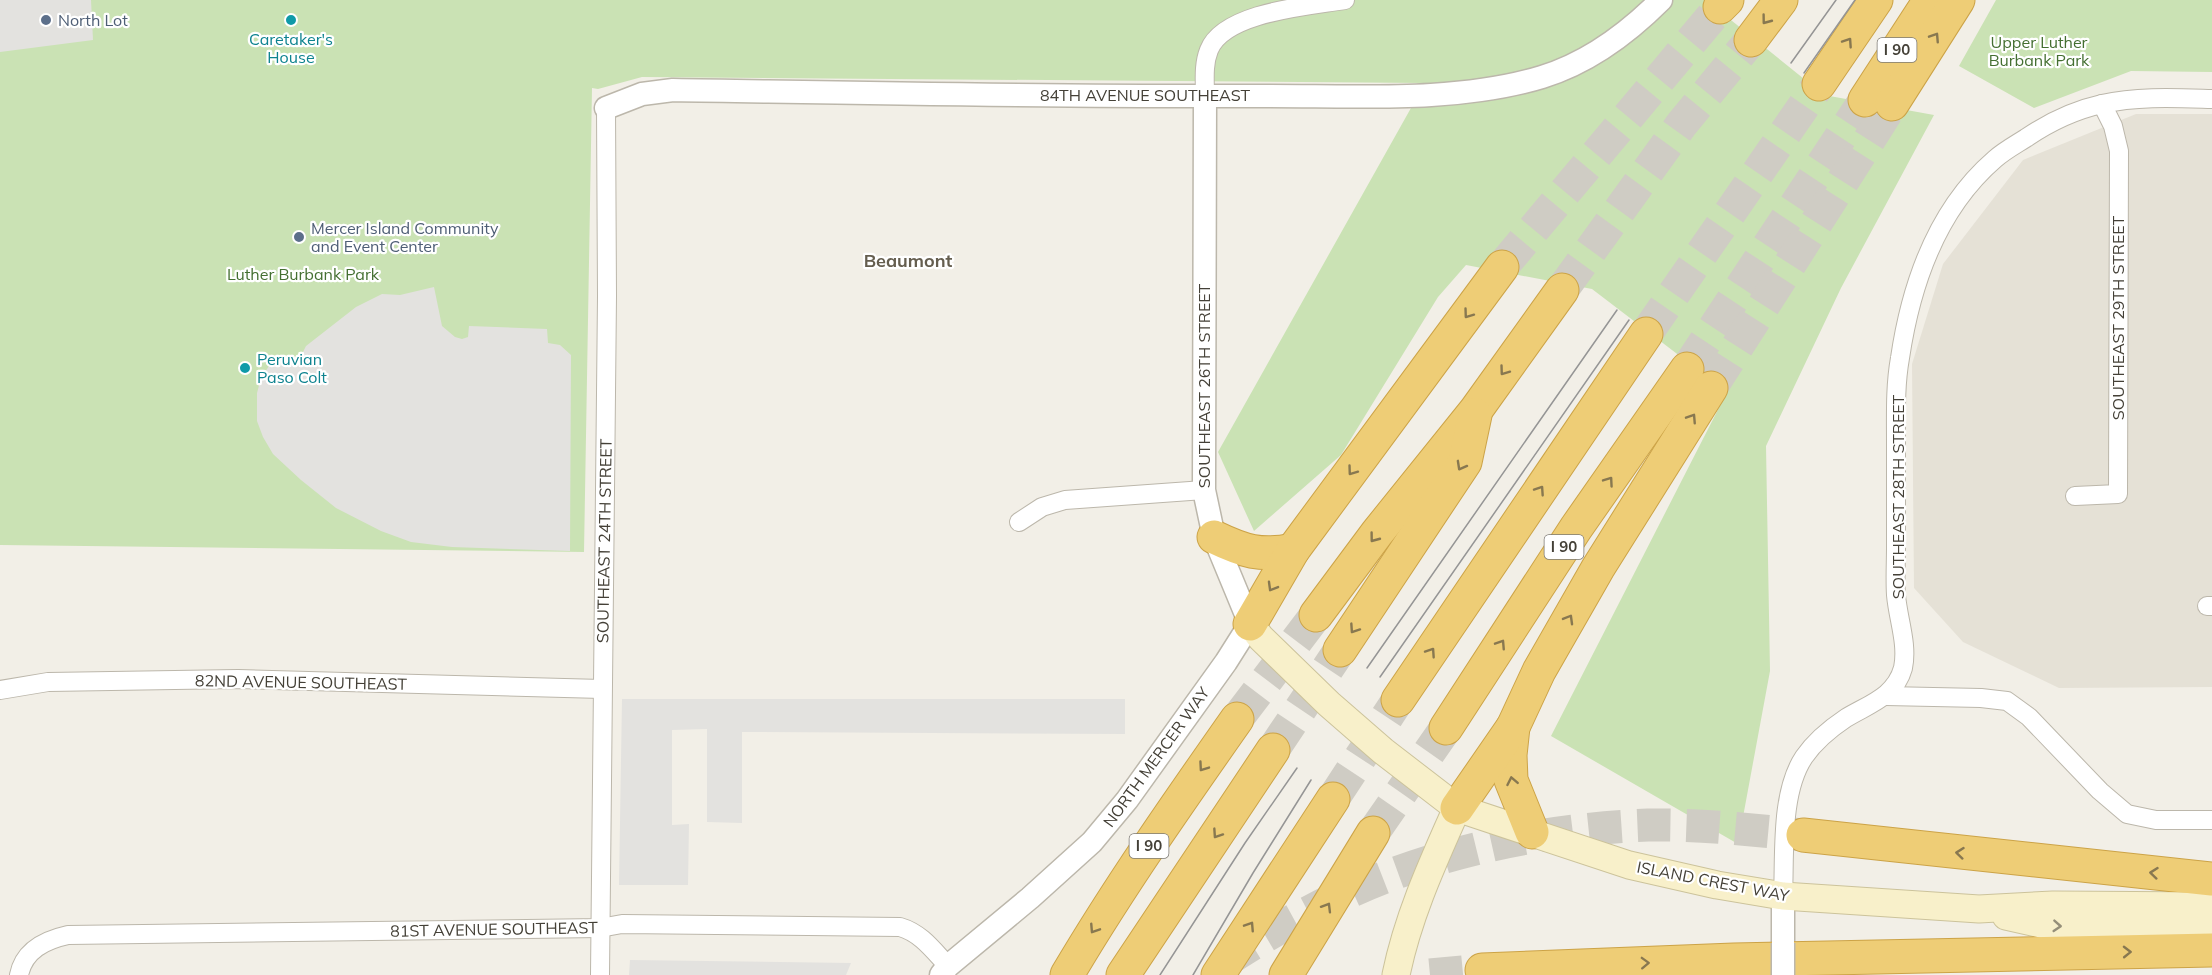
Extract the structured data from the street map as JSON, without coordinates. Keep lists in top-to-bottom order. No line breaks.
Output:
{"streets":{"highway":["I 90"],"main road":["SOUTHEAST 26TH STREET","ISLAND CREST WAY"],"street":["84TH AVENUE SOUTHEAST","SOUTHEAST 29TH STREET","SOUTHEAST 28TH STREET","SOUTHEAST 24TH STREET","82ND AVENUE SOUTHEAST","NORTH MERCER WAY","81ST AVENUE SOUTHEAST"]},"crossings":[["84TH AVENUE SOUTHEAST","SOUTHEAST 26TH STREET"],["84TH AVENUE SOUTHEAST","SOUTHEAST 24TH STREET"],["SOUTHEAST 29TH STREET","SOUTHEAST 28TH STREET"],["SOUTHEAST 26TH STREET","NORTH MERCER WAY"],["SOUTHEAST 26TH STREET","ISLAND CREST WAY"],["SOUTHEAST 28TH STREET","ISLAND CREST WAY"],["SOUTHEAST 24TH STREET","82ND AVENUE SOUTHEAST"],["SOUTHEAST 24TH STREET","81ST AVENUE SOUTHEAST"],["NORTH MERCER WAY","81ST AVENUE SOUTHEAST"]],"districts":["Beaumont"],"parks":["Upper Luther Burbank Park","Luther Burbank Park"],"places":["North Lot","Caretaker's House","Mercer Island Community and Event Center","Peruvian Paso Colt"]}
